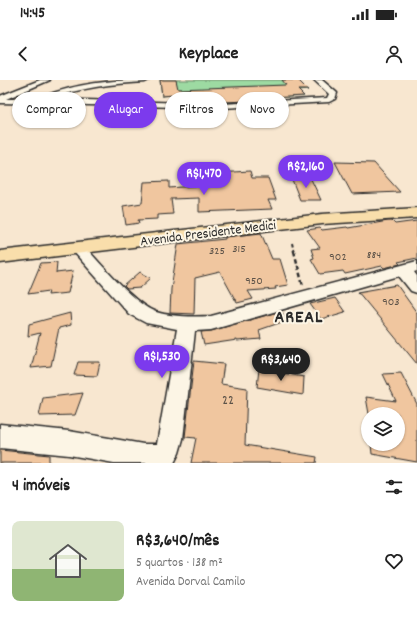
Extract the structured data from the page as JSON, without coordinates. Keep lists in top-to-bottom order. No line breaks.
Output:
{"streets":{"main road":["Avenida Presidente Medici"]},"districts":["AREAL"],"house_numbers":["315","325","884","902","950","903","22"],"page":{"status":"14:45","header":"Keyplace","chip":["Comprar","Alugar","Filtros","Novo"],"price":["R$2,160","R$1,470","R$1,530","R$3,640"],"heading":"4 imóveis","list":[{"name":"R$3,640/mês","note":"5 quartos · 138 m² · Avenida Dorval Camilo"}]}}
